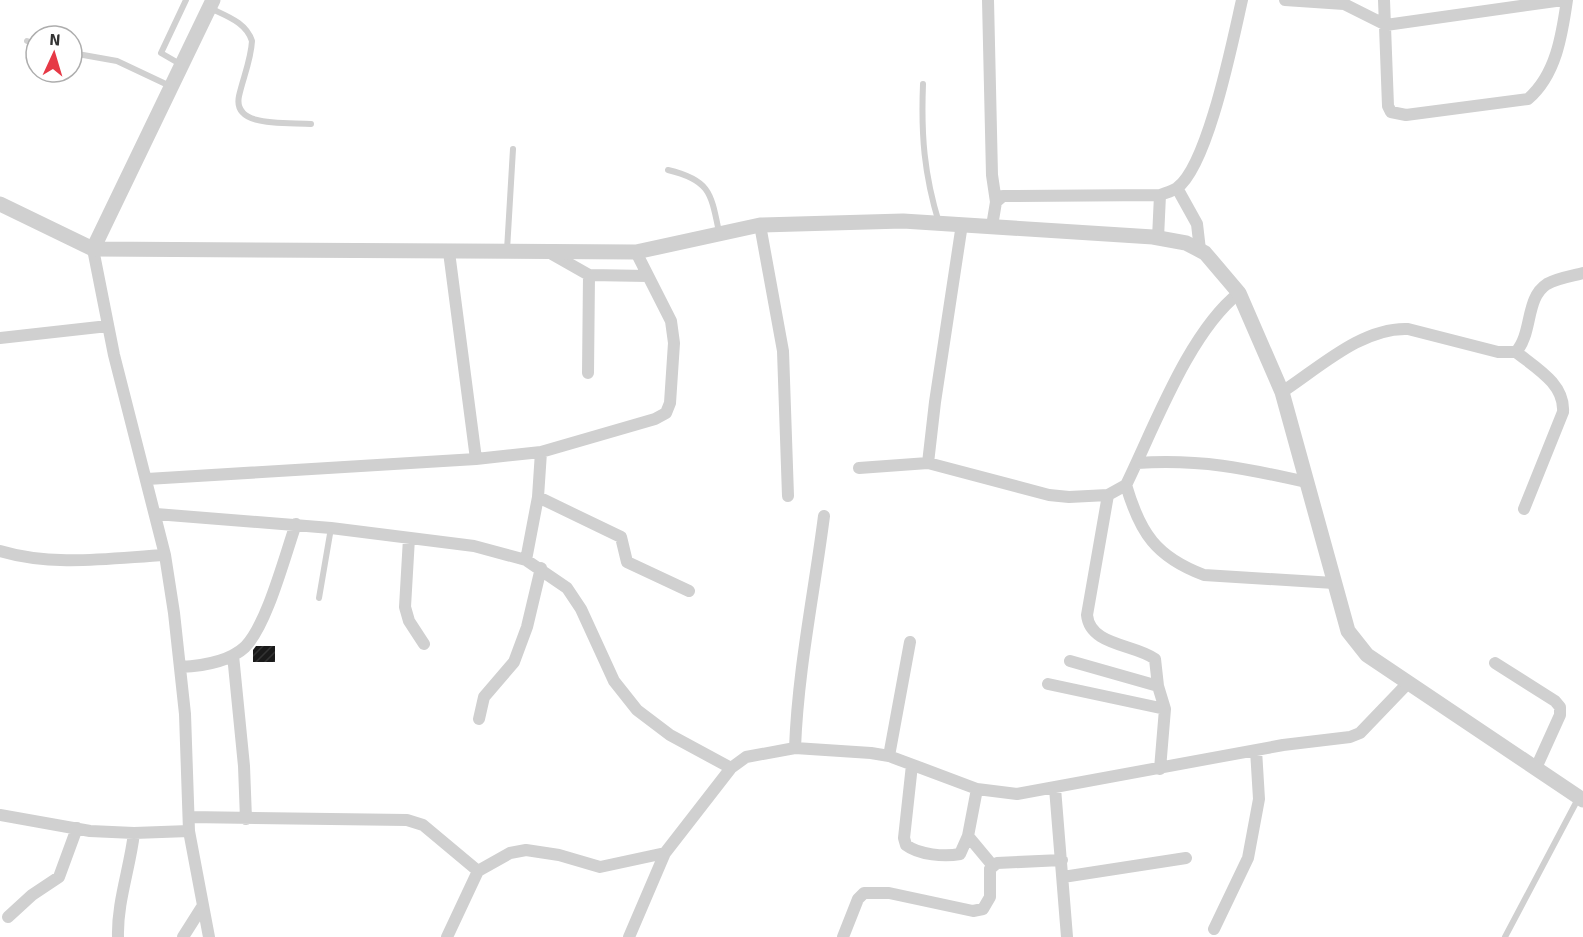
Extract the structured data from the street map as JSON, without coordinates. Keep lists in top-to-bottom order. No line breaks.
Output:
{"north":"top"}
